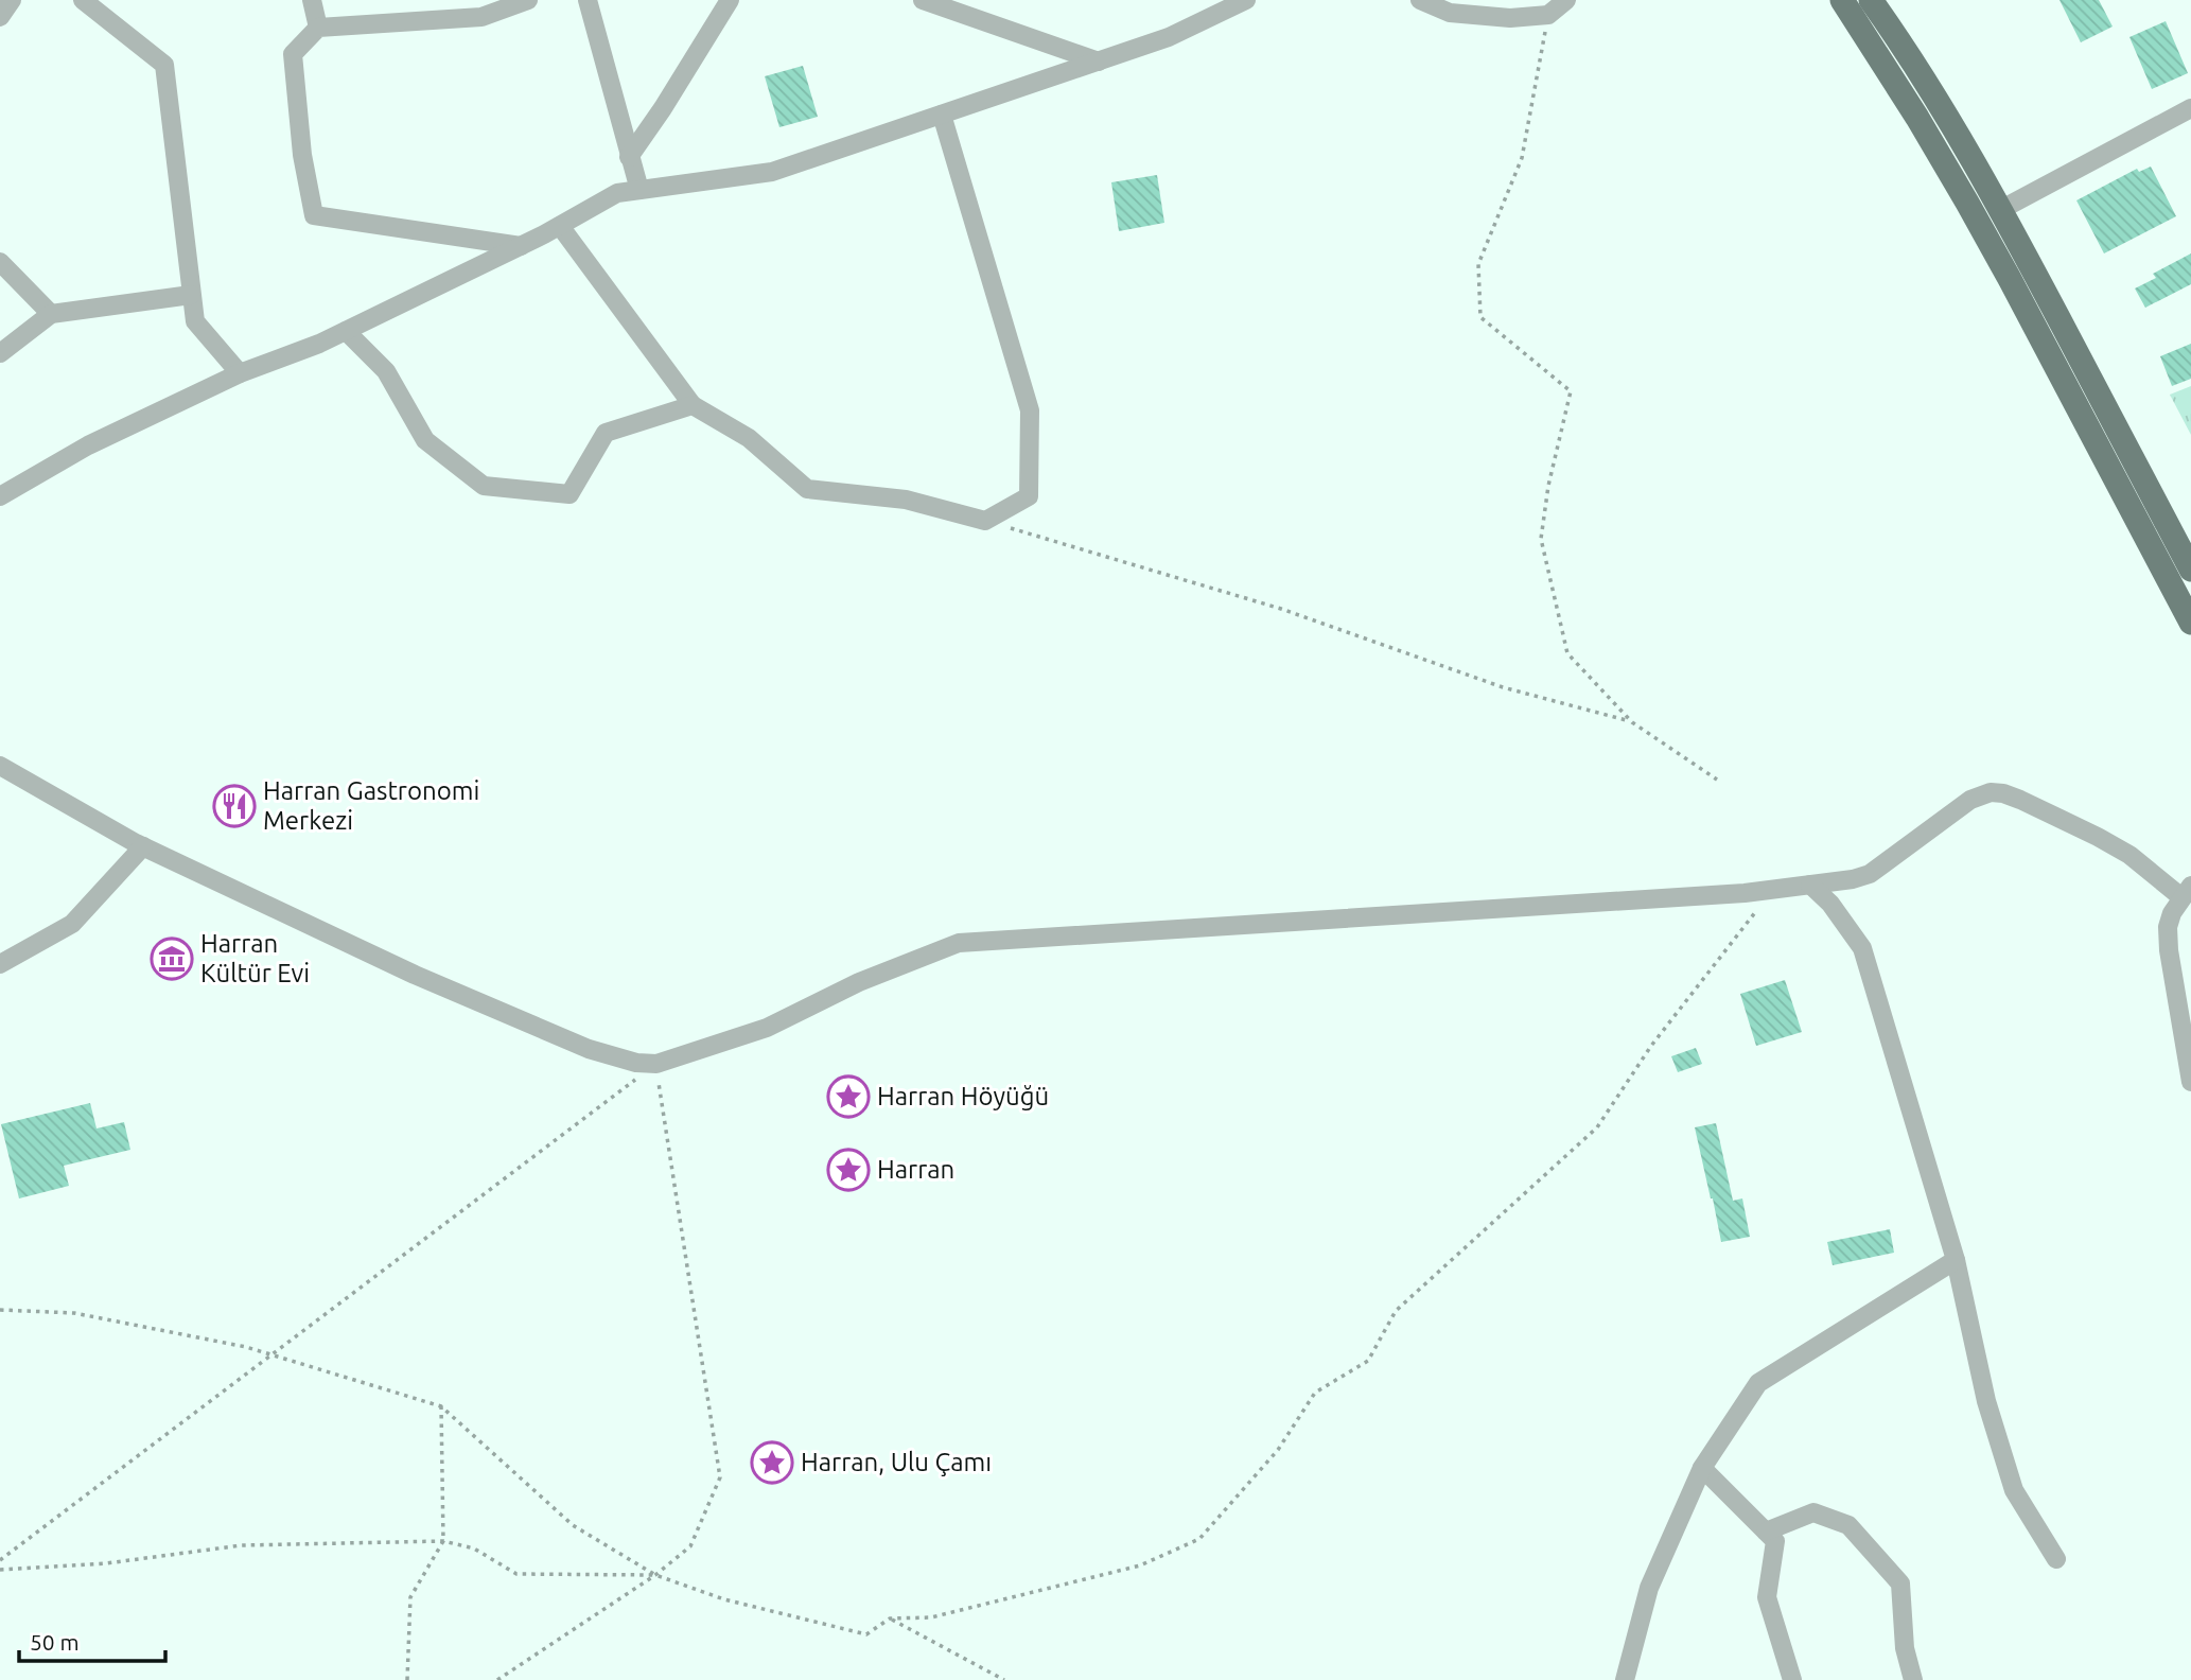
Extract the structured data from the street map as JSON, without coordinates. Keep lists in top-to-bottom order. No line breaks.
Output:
{"places":{"restaurant":["Harran Gastronomi Merkezi"],"museum":["Harran Kültür Evi"],"place":["Harran Höyüğü","Harran","Harran, Ulu Çamı"]},"scale_bar":"50 m"}
